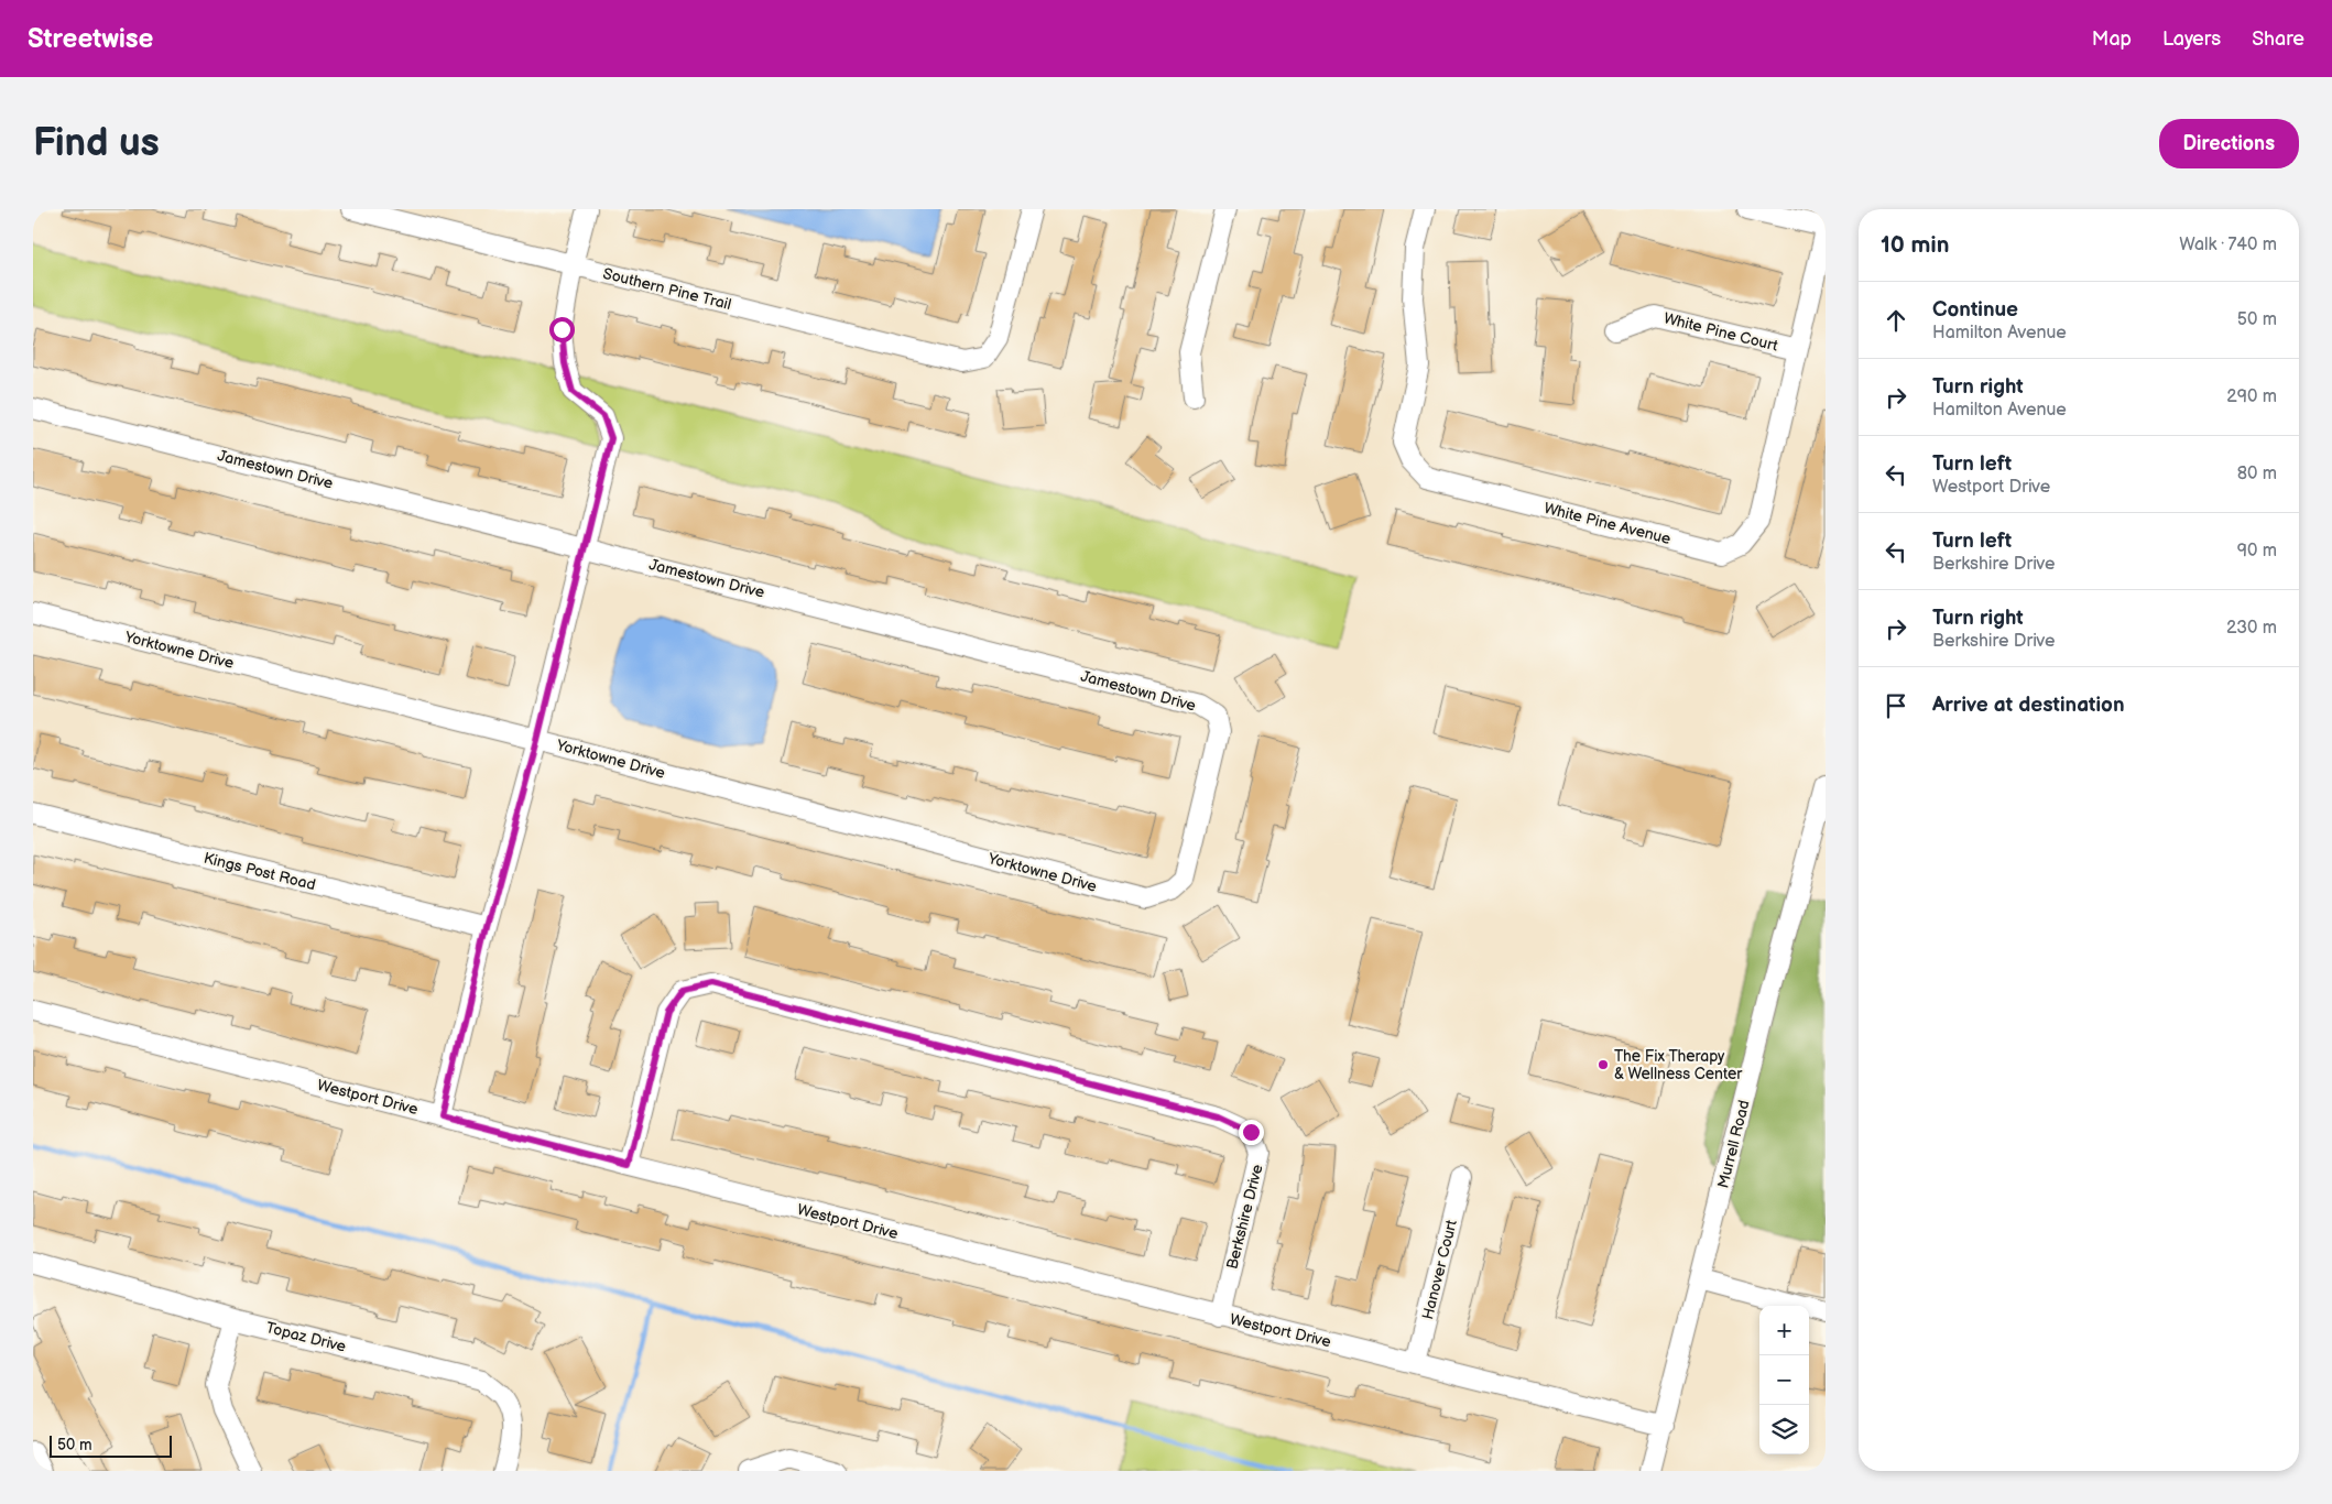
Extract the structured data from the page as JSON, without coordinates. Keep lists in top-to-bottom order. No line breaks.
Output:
{"streets":{"street":["Southern Pine Trail","White Pine Court","Jamestown Drive","White Pine Avenue","Yorktowne Drive","Kings Post Road","Westport Drive","Murrell Road","Berkshire Drive","Hanover Court","Topaz Drive"]},"crossings":[["White Pine Court","White Pine Avenue"],["Jamestown Drive","Yorktowne Drive"],["Westport Drive","Murrell Road"],["Westport Drive","Berkshire Drive"],["Westport Drive","Hanover Court"]],"places":["The Fix Therapy & Wellness Center"],"scale_bar":"50 m","page":{"header":"Streetwise","nav":["Map","Layers","Share"],"buttons":"Directions","title":"Find us","heading":["10 min","Walk · 740 m"],"list":[["Continue","Hamilton Avenue","50 m"],["Turn right","Hamilton Avenue","290 m"],["Turn left","Westport Drive","80 m"],["Turn left","Berkshire Drive","90 m"],["Turn right","Berkshire Drive","230 m"],"Arrive at destination"],"map_buttons":["+","−"],"scale":"50 m"}}
